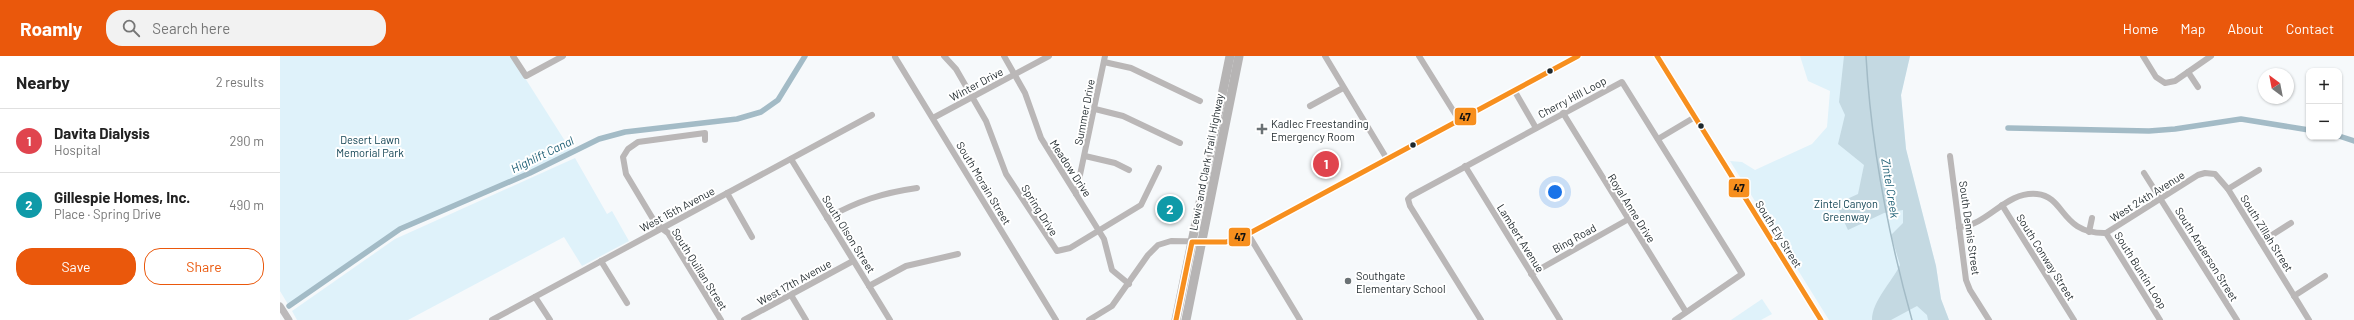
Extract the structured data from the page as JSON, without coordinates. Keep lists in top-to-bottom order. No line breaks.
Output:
{"streets":{"highway":["Lewis and Clark Trail Highway"],"street":["Winter Drive","Cherry Hill Loop","Summer Drive","Meadow Drive","South Morain Street","West 24th Avenue","Royal Anne Drive","West 15th Avenue","Spring Drive","South Dennis Street","South Zillah Street","South Olson Street","South Ely Street","Lambert Avenue","Bing Road","South Anderson Street","South Conway Street","South Quillan Street","South Buntin Loop","West 17th Avenue"]},"crossings":[["Winter Drive","Meadow Drive"],["Winter Drive","South Morain Street"],["Winter Drive","Spring Drive"],["Cherry Hill Loop","Royal Anne Drive"],["Cherry Hill Loop","Lambert Avenue"],["Summer Drive","Meadow Drive"],["Meadow Drive","Spring Drive"],["West 24th Avenue","South Zillah Street"],["West 24th Avenue","South Anderson Street"],["West 24th Avenue","South Buntin Loop"],["Royal Anne Drive","Bing Road"],["West 15th Avenue","South Olson Street"],["West 15th Avenue","South Quillan Street"],["South Dennis Street","South Buntin Loop"],["South Olson Street","West 17th Avenue"],["Lambert Avenue","Bing Road"],["South Conway Street","South Buntin Loop"]],"water":["Highlift Canal","Zintel Creek"],"parks":["Desert Lawn Memorial Park","Zintel Canyon Greenway"],"places":{"health":["Kadlec Freestanding Emergency Room"],"other":["Southgate Elementary School"]},"lines":["transit line 47"],"north":"top left","page":{"header":"Roamly","search":"Search here","nav":["Home","Map","About","Contact"],"heading":["Nearby","2 results"],"map_buttons":["+","−"],"list":[{"mark":"1","name":"Davita Dialysis","note":"Hospital","value":"290 m"},{"mark":"2","name":"Gillespie Homes, Inc.","note":"Place · Spring Drive","value":"490 m"}],"pins":["1","2"],"buttons":["Save","Share"]}}
